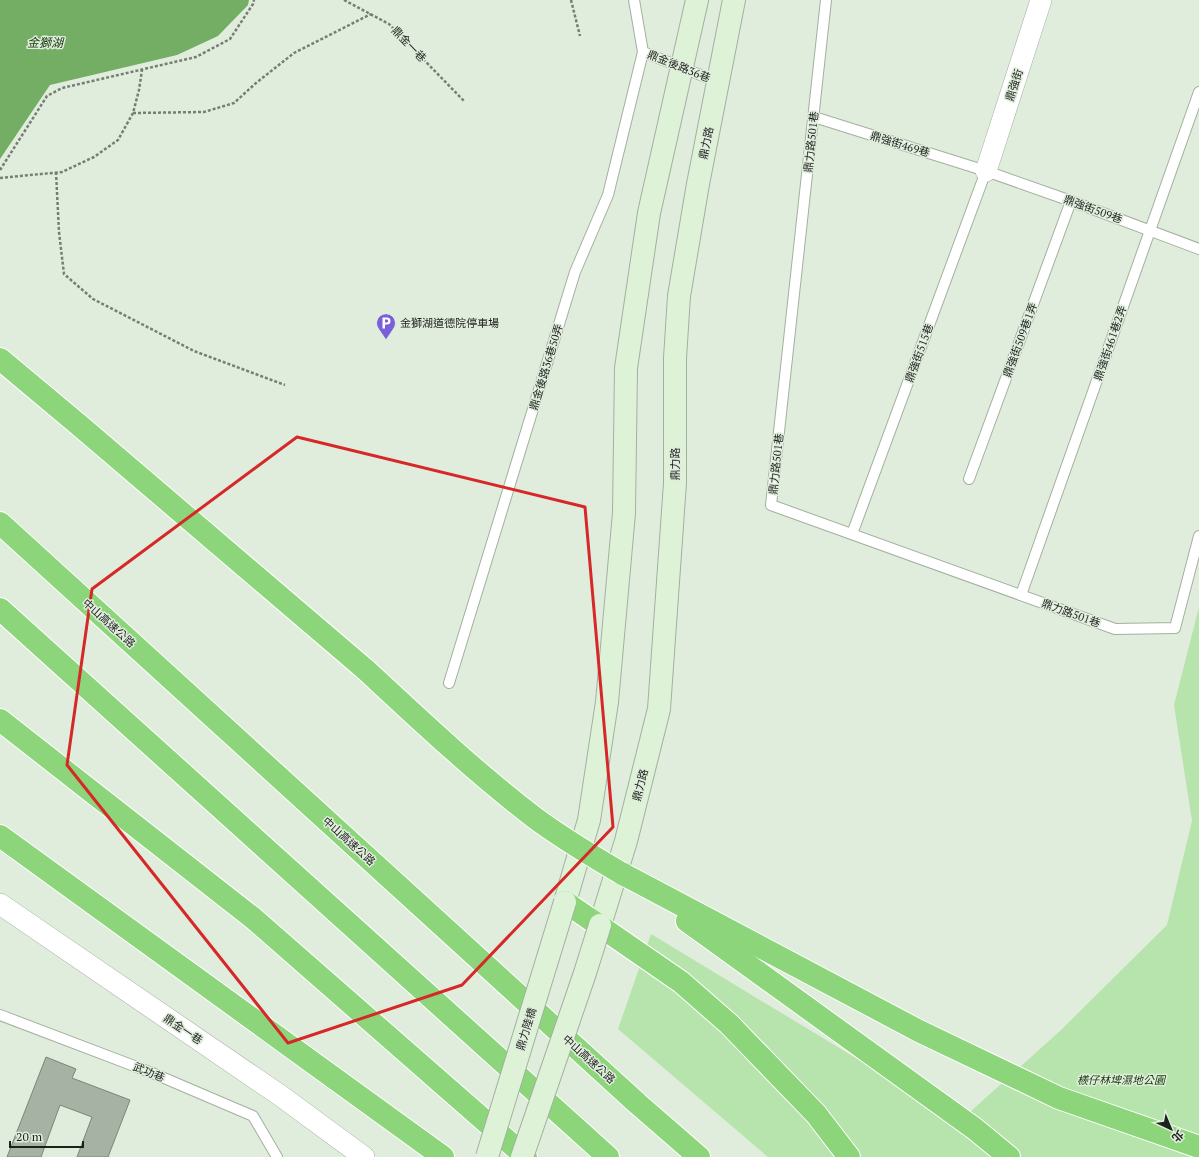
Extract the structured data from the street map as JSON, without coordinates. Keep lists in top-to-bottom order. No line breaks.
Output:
{"streets":{"highway":["中山高速公路"],"street":["鼎金一巷","鼎強街","鼎力路","鼎力陸橋"],"lane":["鼎金後路36巷","鼎力路501巷","鼎強街469巷","鼎強街509巷","鼎強街509巷1弄","鼎強街461巷2弄","鼎強街515巷","鼎金後路36巷50弄","武功巷"]},"crossings":[["鼎金後路36巷","鼎力路"],["鼎金後路36巷","鼎金後路36巷50弄"],["鼎強街","鼎強街469巷"],["鼎強街","鼎強街509巷"],["鼎強街","鼎強街515巷"],["鼎力路501巷","鼎強街469巷"],["鼎力路501巷","鼎強街461巷2弄"],["鼎力路501巷","鼎強街515巷"],["鼎強街469巷","鼎強街509巷"],["鼎強街469巷","鼎強街515巷"],["鼎強街509巷","鼎強街509巷1弄"],["鼎強街509巷","鼎強街461巷2弄"],["鼎強街509巷","鼎強街515巷"]],"water":["金獅湖"],"parks":["檨仔林埤濕地公園"],"places":{"parking":["金獅湖道德院停車場"]},"scale_bar":"20 m","north":"bottom right"}
